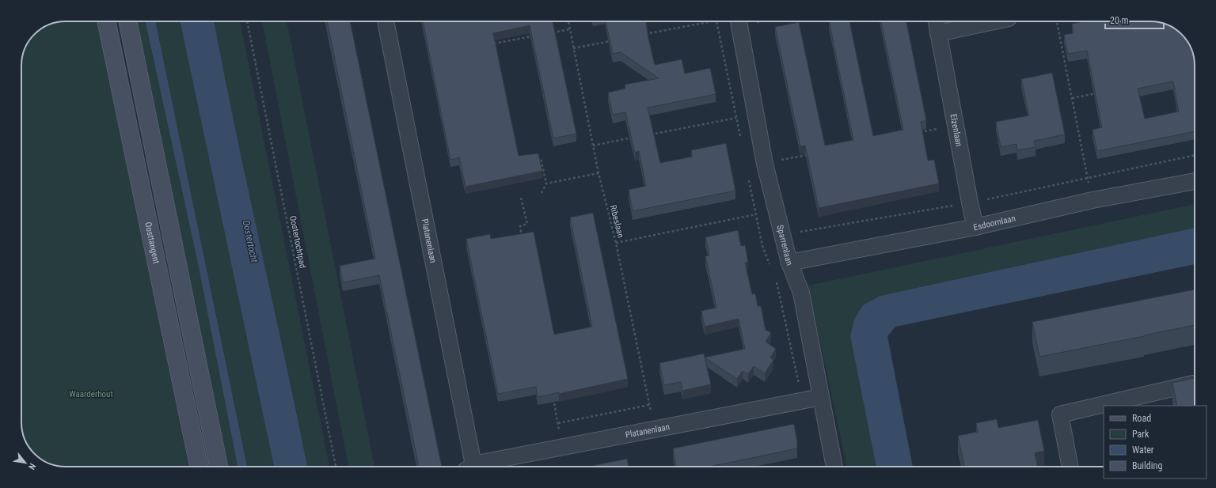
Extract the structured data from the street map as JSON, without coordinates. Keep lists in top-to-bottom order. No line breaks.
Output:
{"streets":{"main road":["Oosttangent"],"street":["Elzenlaan","Esdoornlaan","Platanenlaan","Sparrenlaan"],"path":["Ribeslaan","Oostertochtpad"]},"crossings":[["Elzenlaan","Esdoornlaan"],["Ribeslaan","Platanenlaan"],["Esdoornlaan","Sparrenlaan"],["Platanenlaan","Sparrenlaan"]],"water":["Oostertocht"],"parks":["Waarderhout"],"legend":["Road","Park","Water","Building"],"scale_bar":"20 m","north":"bottom right"}
